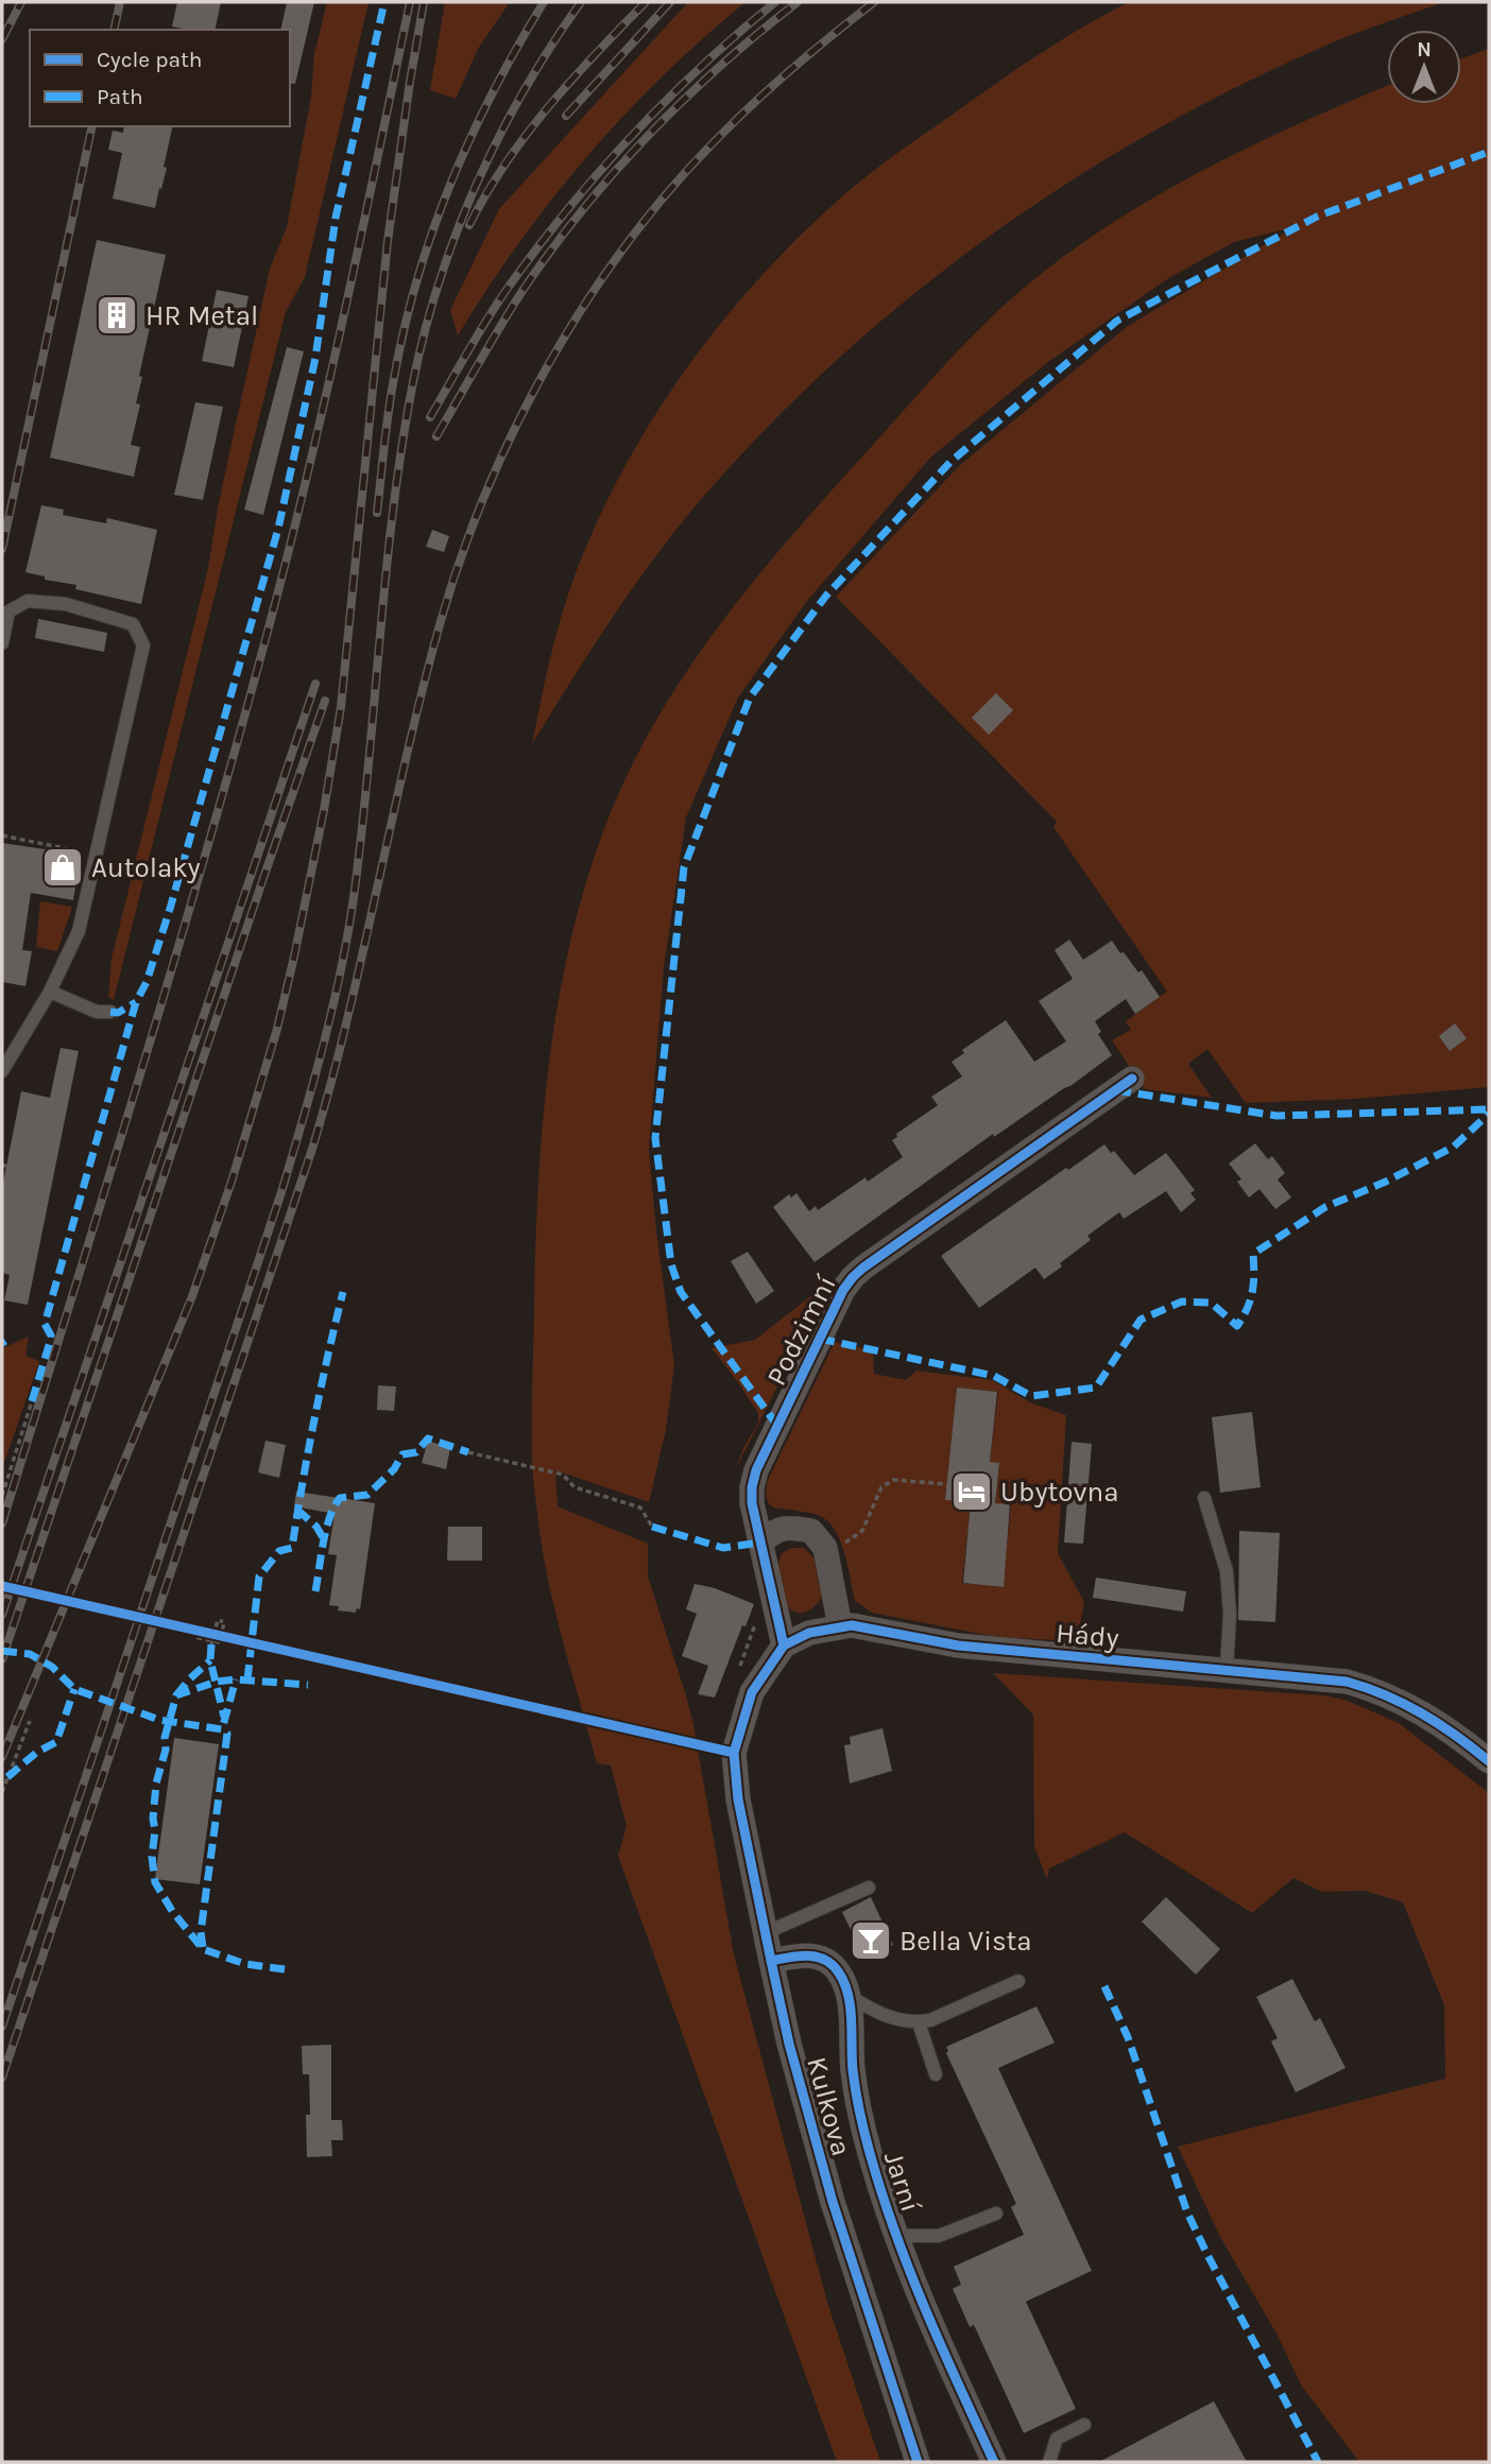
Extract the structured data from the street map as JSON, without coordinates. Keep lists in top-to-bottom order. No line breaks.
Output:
{"streets":{"street":["Podzimní","Hády","Kulkova","Jarní"]},"crossings":[["Podzimní","Hády"],["Kulkova","Jarní"]],"places":{"building":["HR Metal"],"shop":["Autolaky"],"hotel":["Ubytovna"],"bar":["Bella Vista"]},"legend":["Cycle path","Path"],"north":"top"}
